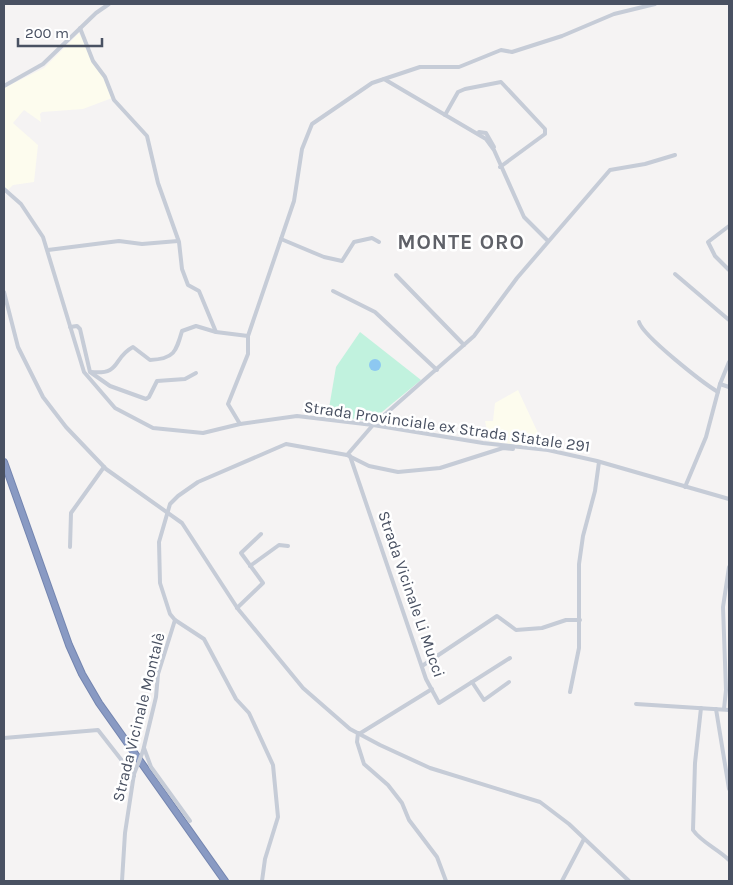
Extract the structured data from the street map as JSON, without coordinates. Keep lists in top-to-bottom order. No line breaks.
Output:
{"streets":{"street":["Strada Provinciale ex Strada Statale 291","Strada Vicinale Li Mucci","Strada Vicinale Montalè"]},"districts":["MONTE ORO"],"scale_bar":"200 m"}
